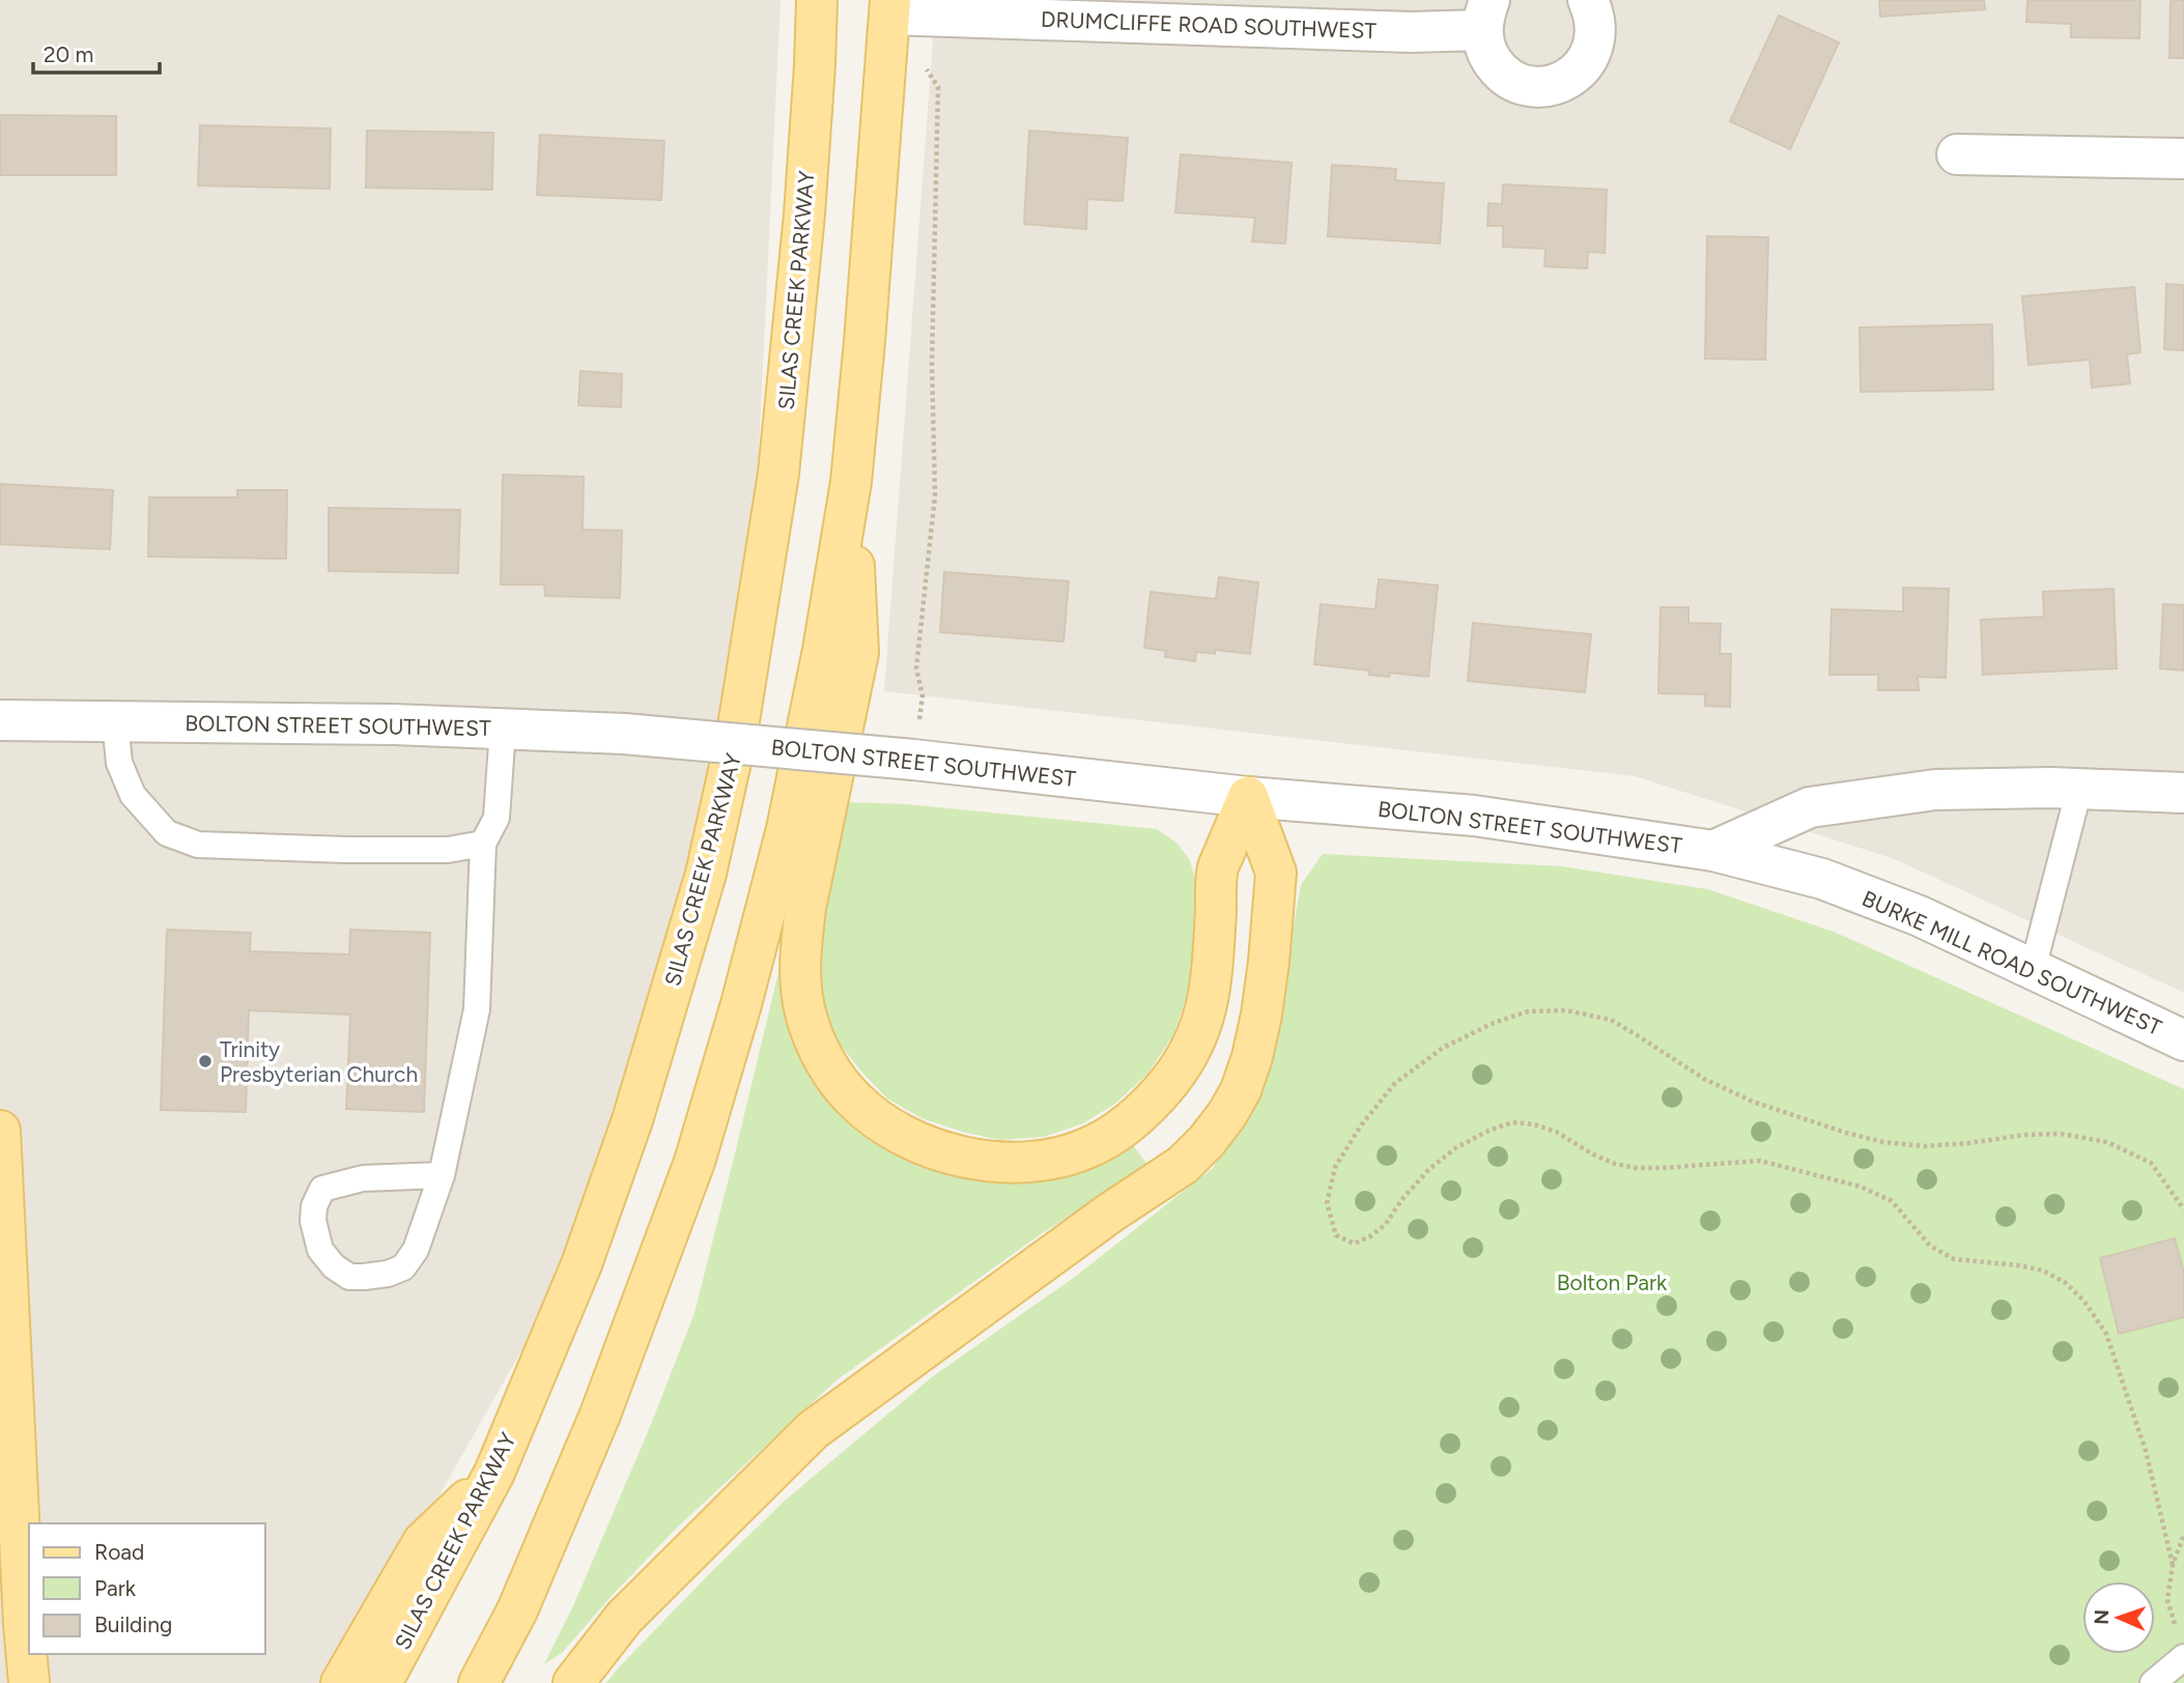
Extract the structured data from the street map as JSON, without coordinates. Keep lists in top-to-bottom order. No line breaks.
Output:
{"streets":{"main road":["SILAS CREEK PARKWAY"],"street":["DRUMCLIFFE ROAD SOUTHWEST","BOLTON STREET SOUTHWEST","BURKE MILL ROAD SOUTHWEST"]},"crossings":[["BOLTON STREET SOUTHWEST","BURKE MILL ROAD SOUTHWEST"]],"parks":["Bolton Park"],"places":["Trinity Presbyterian Church"],"legend":["Road","Park","Building"],"scale_bar":"20 m","north":"left"}
